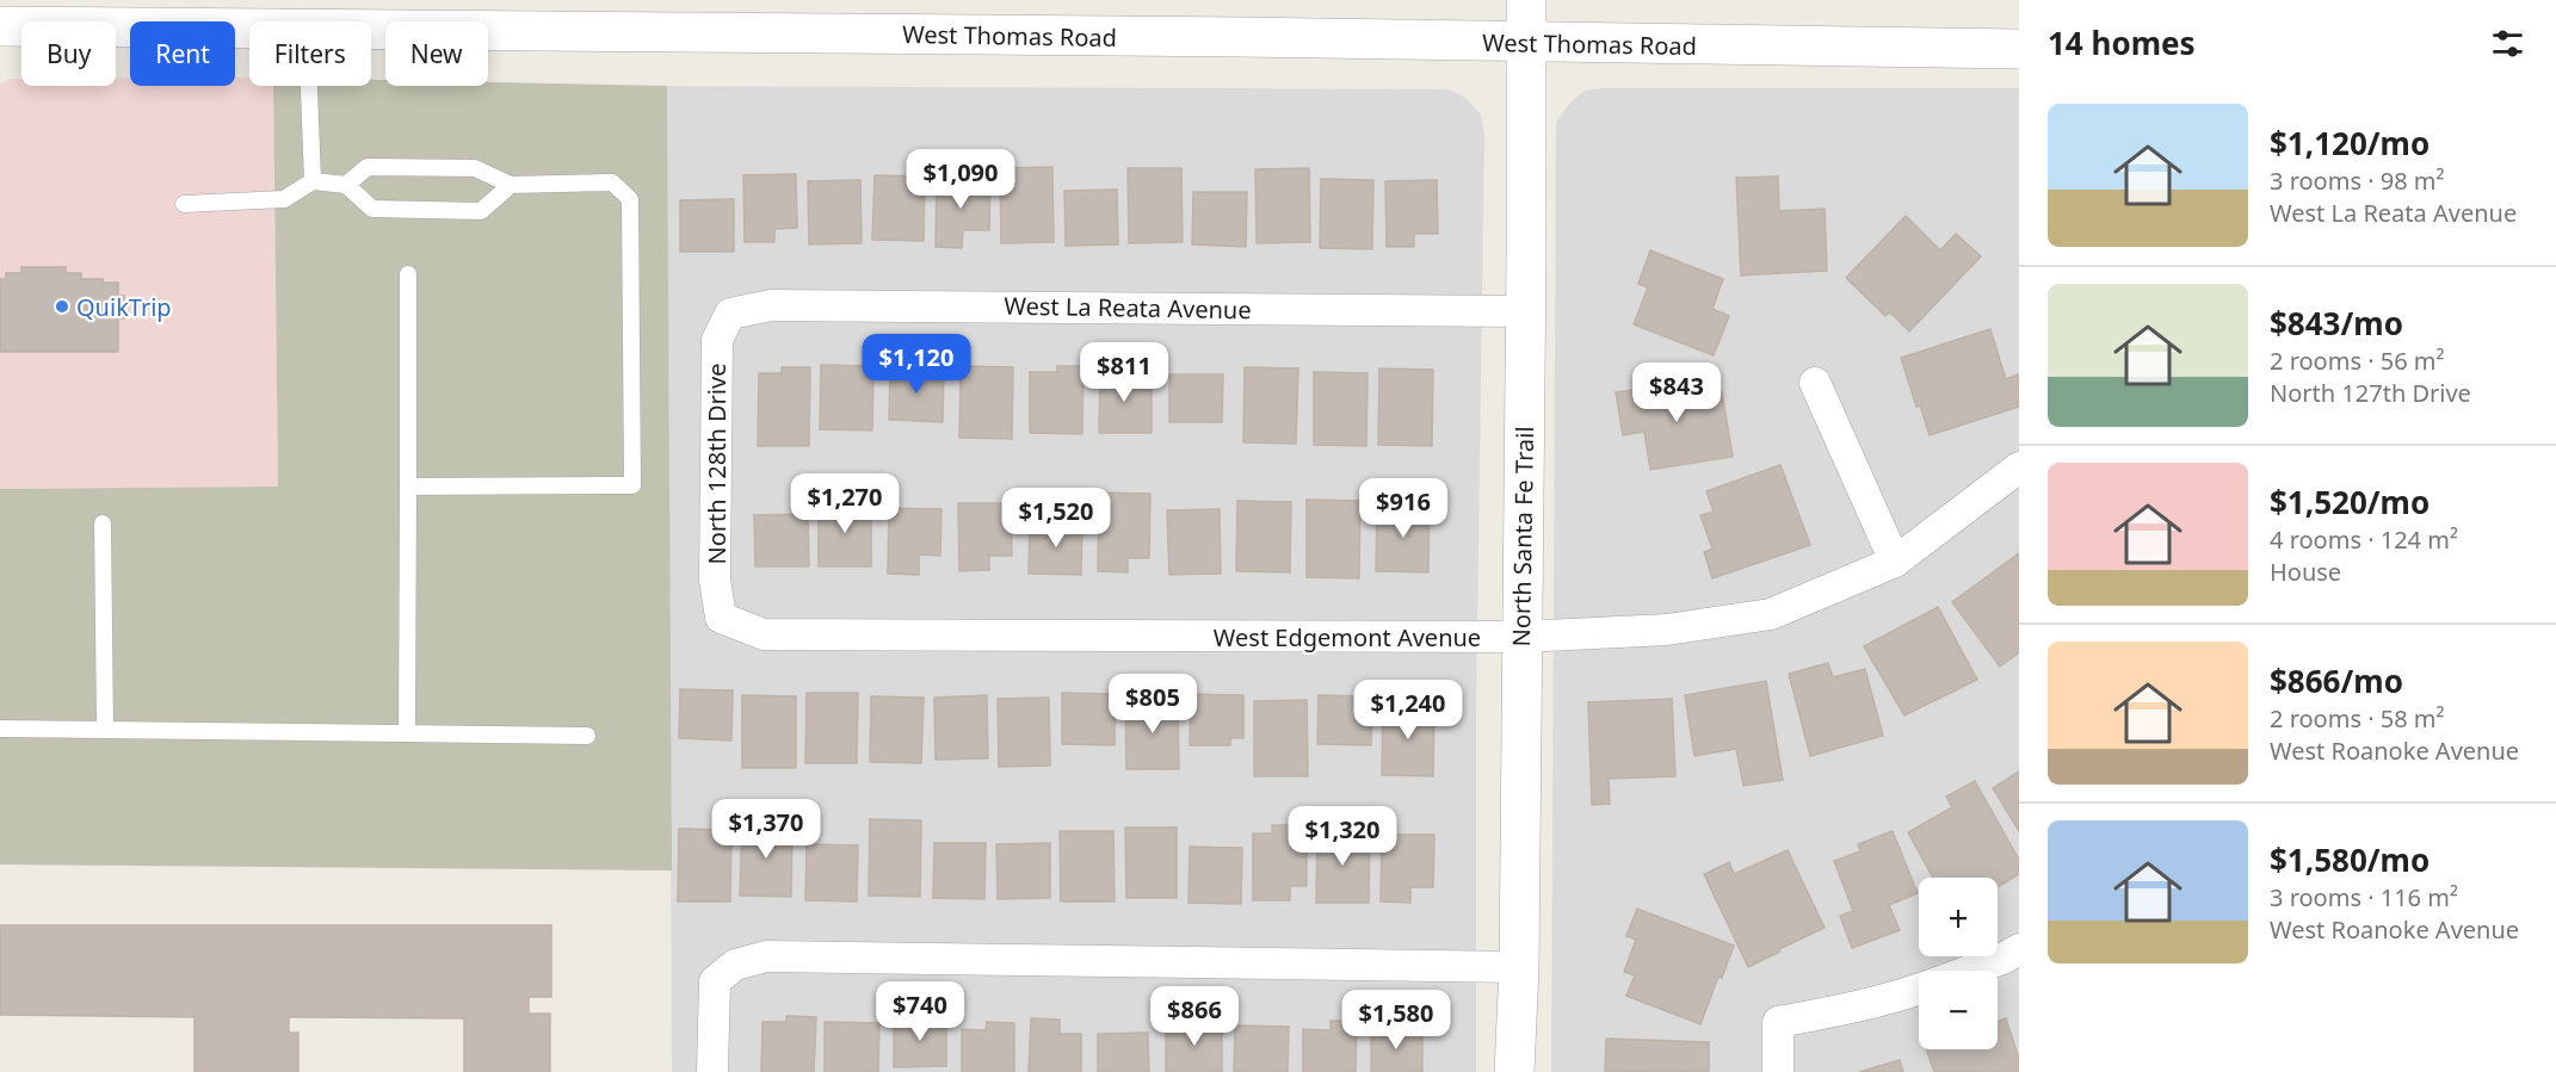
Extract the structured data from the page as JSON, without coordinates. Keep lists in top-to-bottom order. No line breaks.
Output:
{"streets":{"street":["West Thomas Road","West La Reata Avenue","North 128th Drive","North Santa Fe Trail","West Edgemont Avenue"]},"crossings":[["West Thomas Road","North Santa Fe Trail"],["West La Reata Avenue","North 128th Drive"],["West La Reata Avenue","North Santa Fe Trail"],["North 128th Drive","West Edgemont Avenue"],["North Santa Fe Trail","West Edgemont Avenue"]],"places":["QuikTrip"],"page":{"heading":"14 homes","chip":["Buy","Rent","Filters","New"],"list":[{"name":"$1,120/mo","note":"3 rooms · 98 m² · West La Reata Avenue"},{"name":"$843/mo","note":"2 rooms · 56 m² · North 127th Drive"},{"name":"$1,520/mo","note":"4 rooms · 124 m² · House"},{"name":"$866/mo","note":"2 rooms · 58 m² · West Roanoke Avenue"},{"name":"$1,580/mo","note":"3 rooms · 116 m² · West Roanoke Avenue"}],"price":["$1,090","$1,120","$811","$843","$1,270","$916","$1,520","$805","$1,240","$1,370","$1,320","$740","$866","$1,580"],"map_buttons":["+","−"]}}
